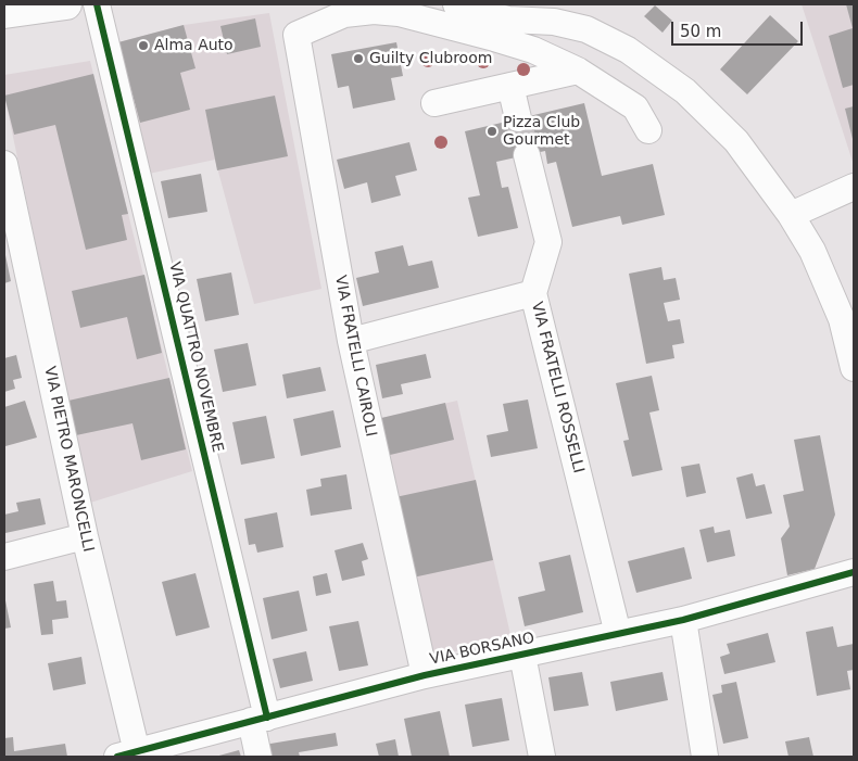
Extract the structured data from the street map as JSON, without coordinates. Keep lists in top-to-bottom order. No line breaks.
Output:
{"streets":{"street":["VIA FRATELLI CAIROLI","VIA QUATTRO NOVEMBRE","VIA FRATELLI ROSSELLI","VIA PIETRO MARONCELLI","VIA BORSANO"]},"crossings":[["VIA FRATELLI CAIROLI","VIA FRATELLI ROSSELLI"],["VIA FRATELLI CAIROLI","VIA BORSANO"],["VIA QUATTRO NOVEMBRE","VIA BORSANO"],["VIA FRATELLI ROSSELLI","VIA BORSANO"],["VIA PIETRO MARONCELLI","VIA BORSANO"]],"places":["Alma Auto","Guilty Clubroom","Pizza Club Gourmet"],"scale_bar":"50 m"}
